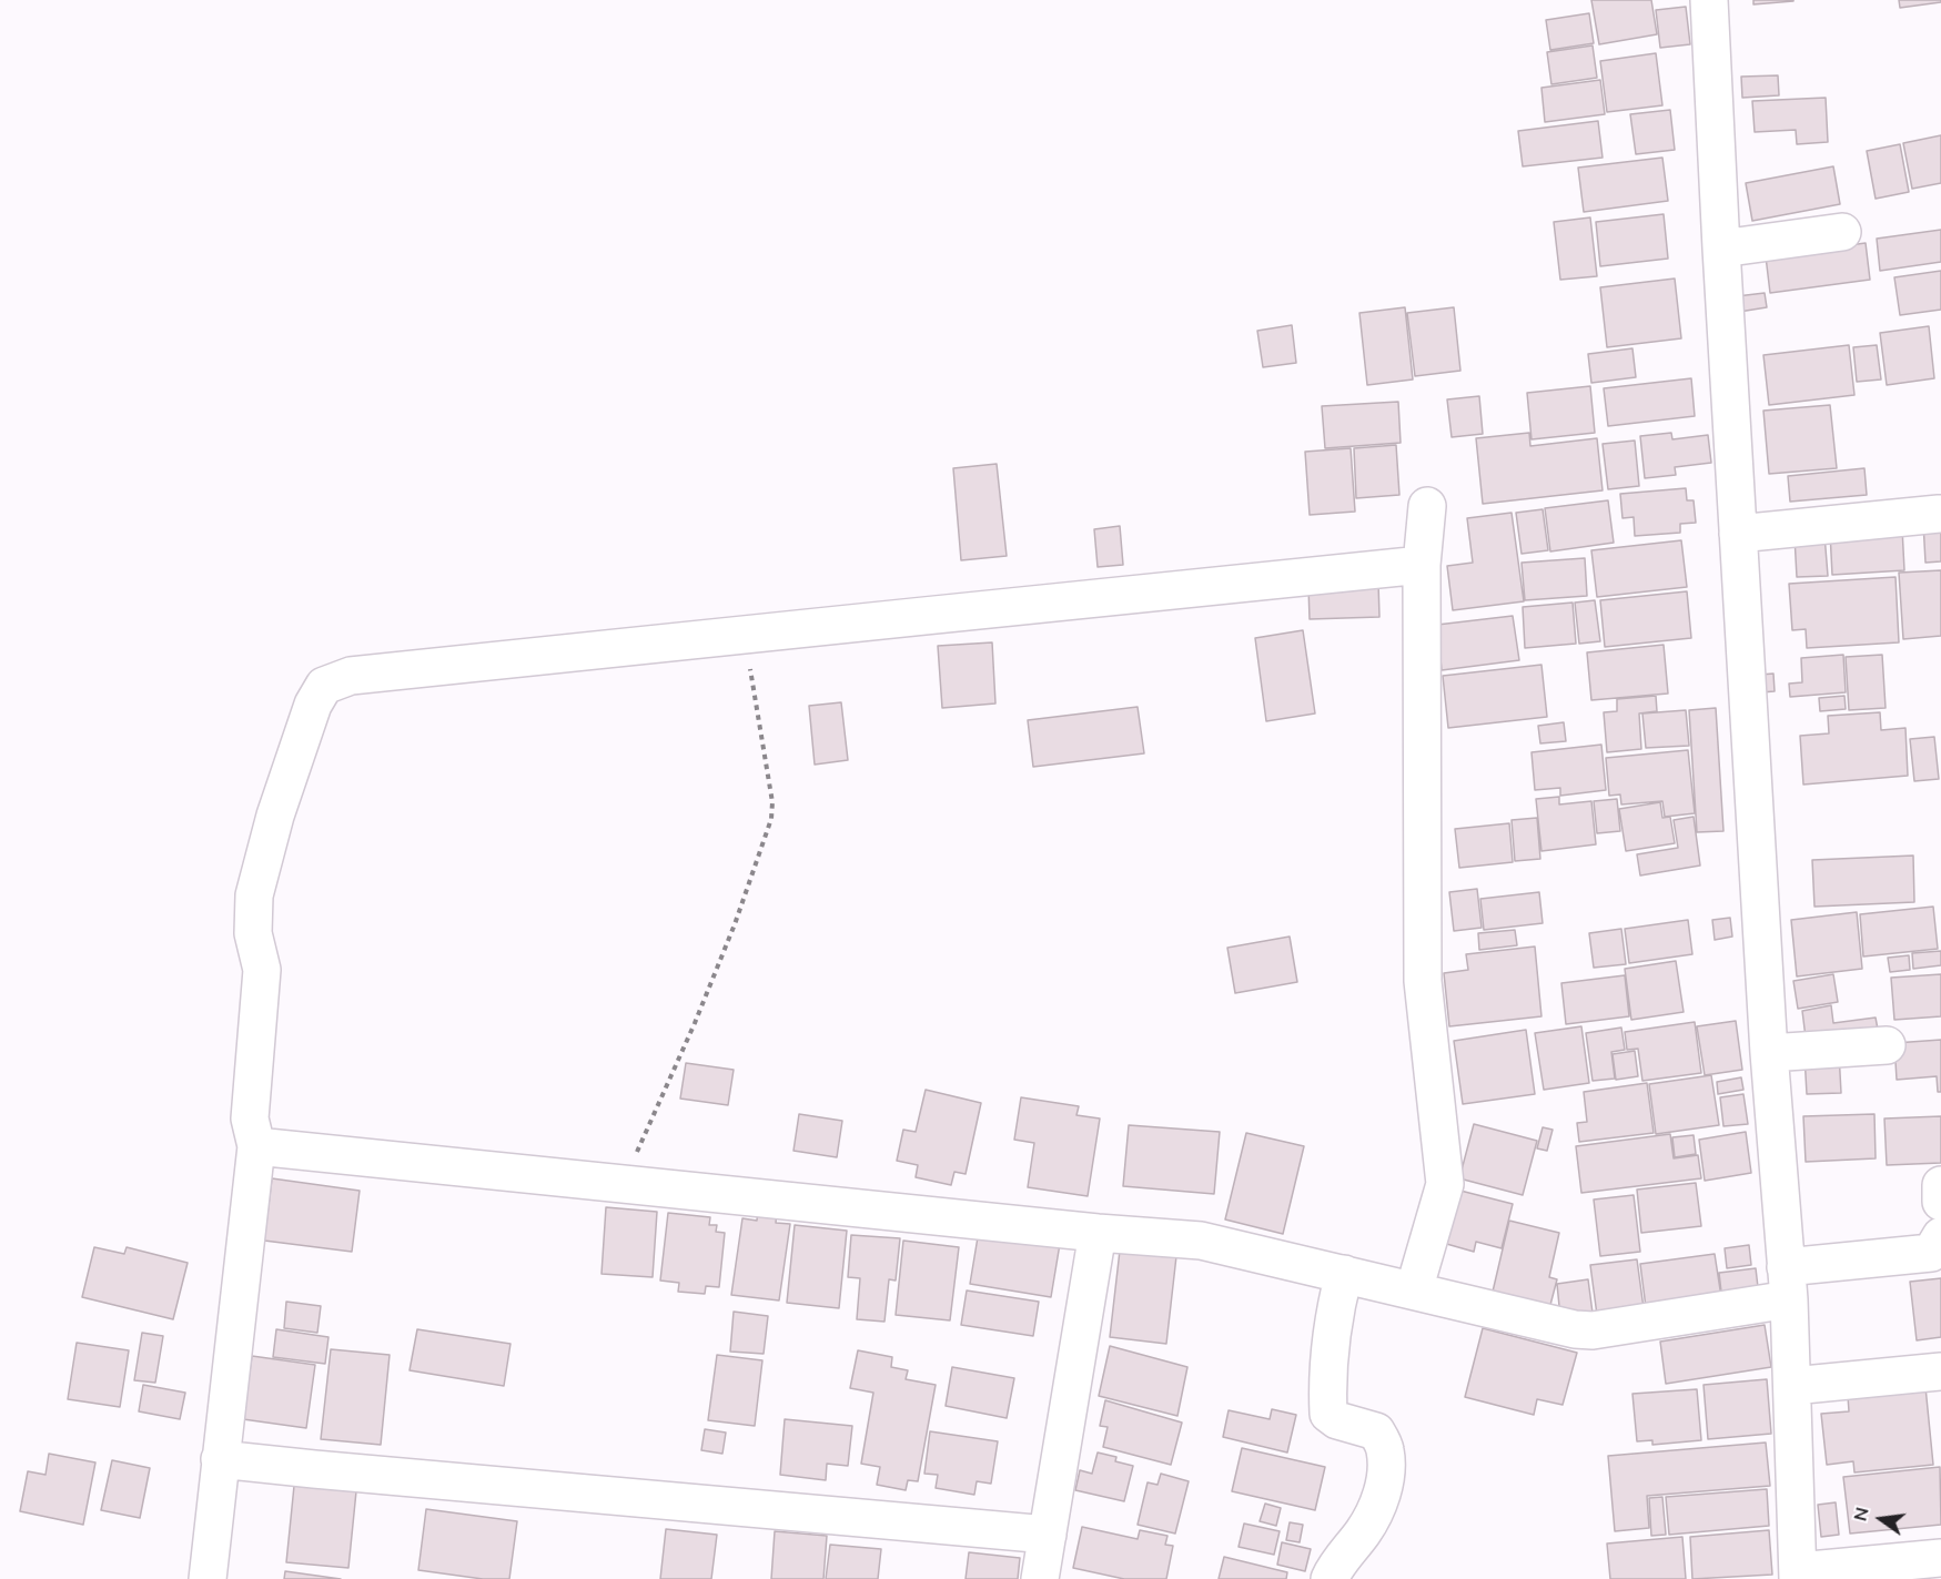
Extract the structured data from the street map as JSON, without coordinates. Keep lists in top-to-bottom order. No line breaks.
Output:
{"north":"left"}
